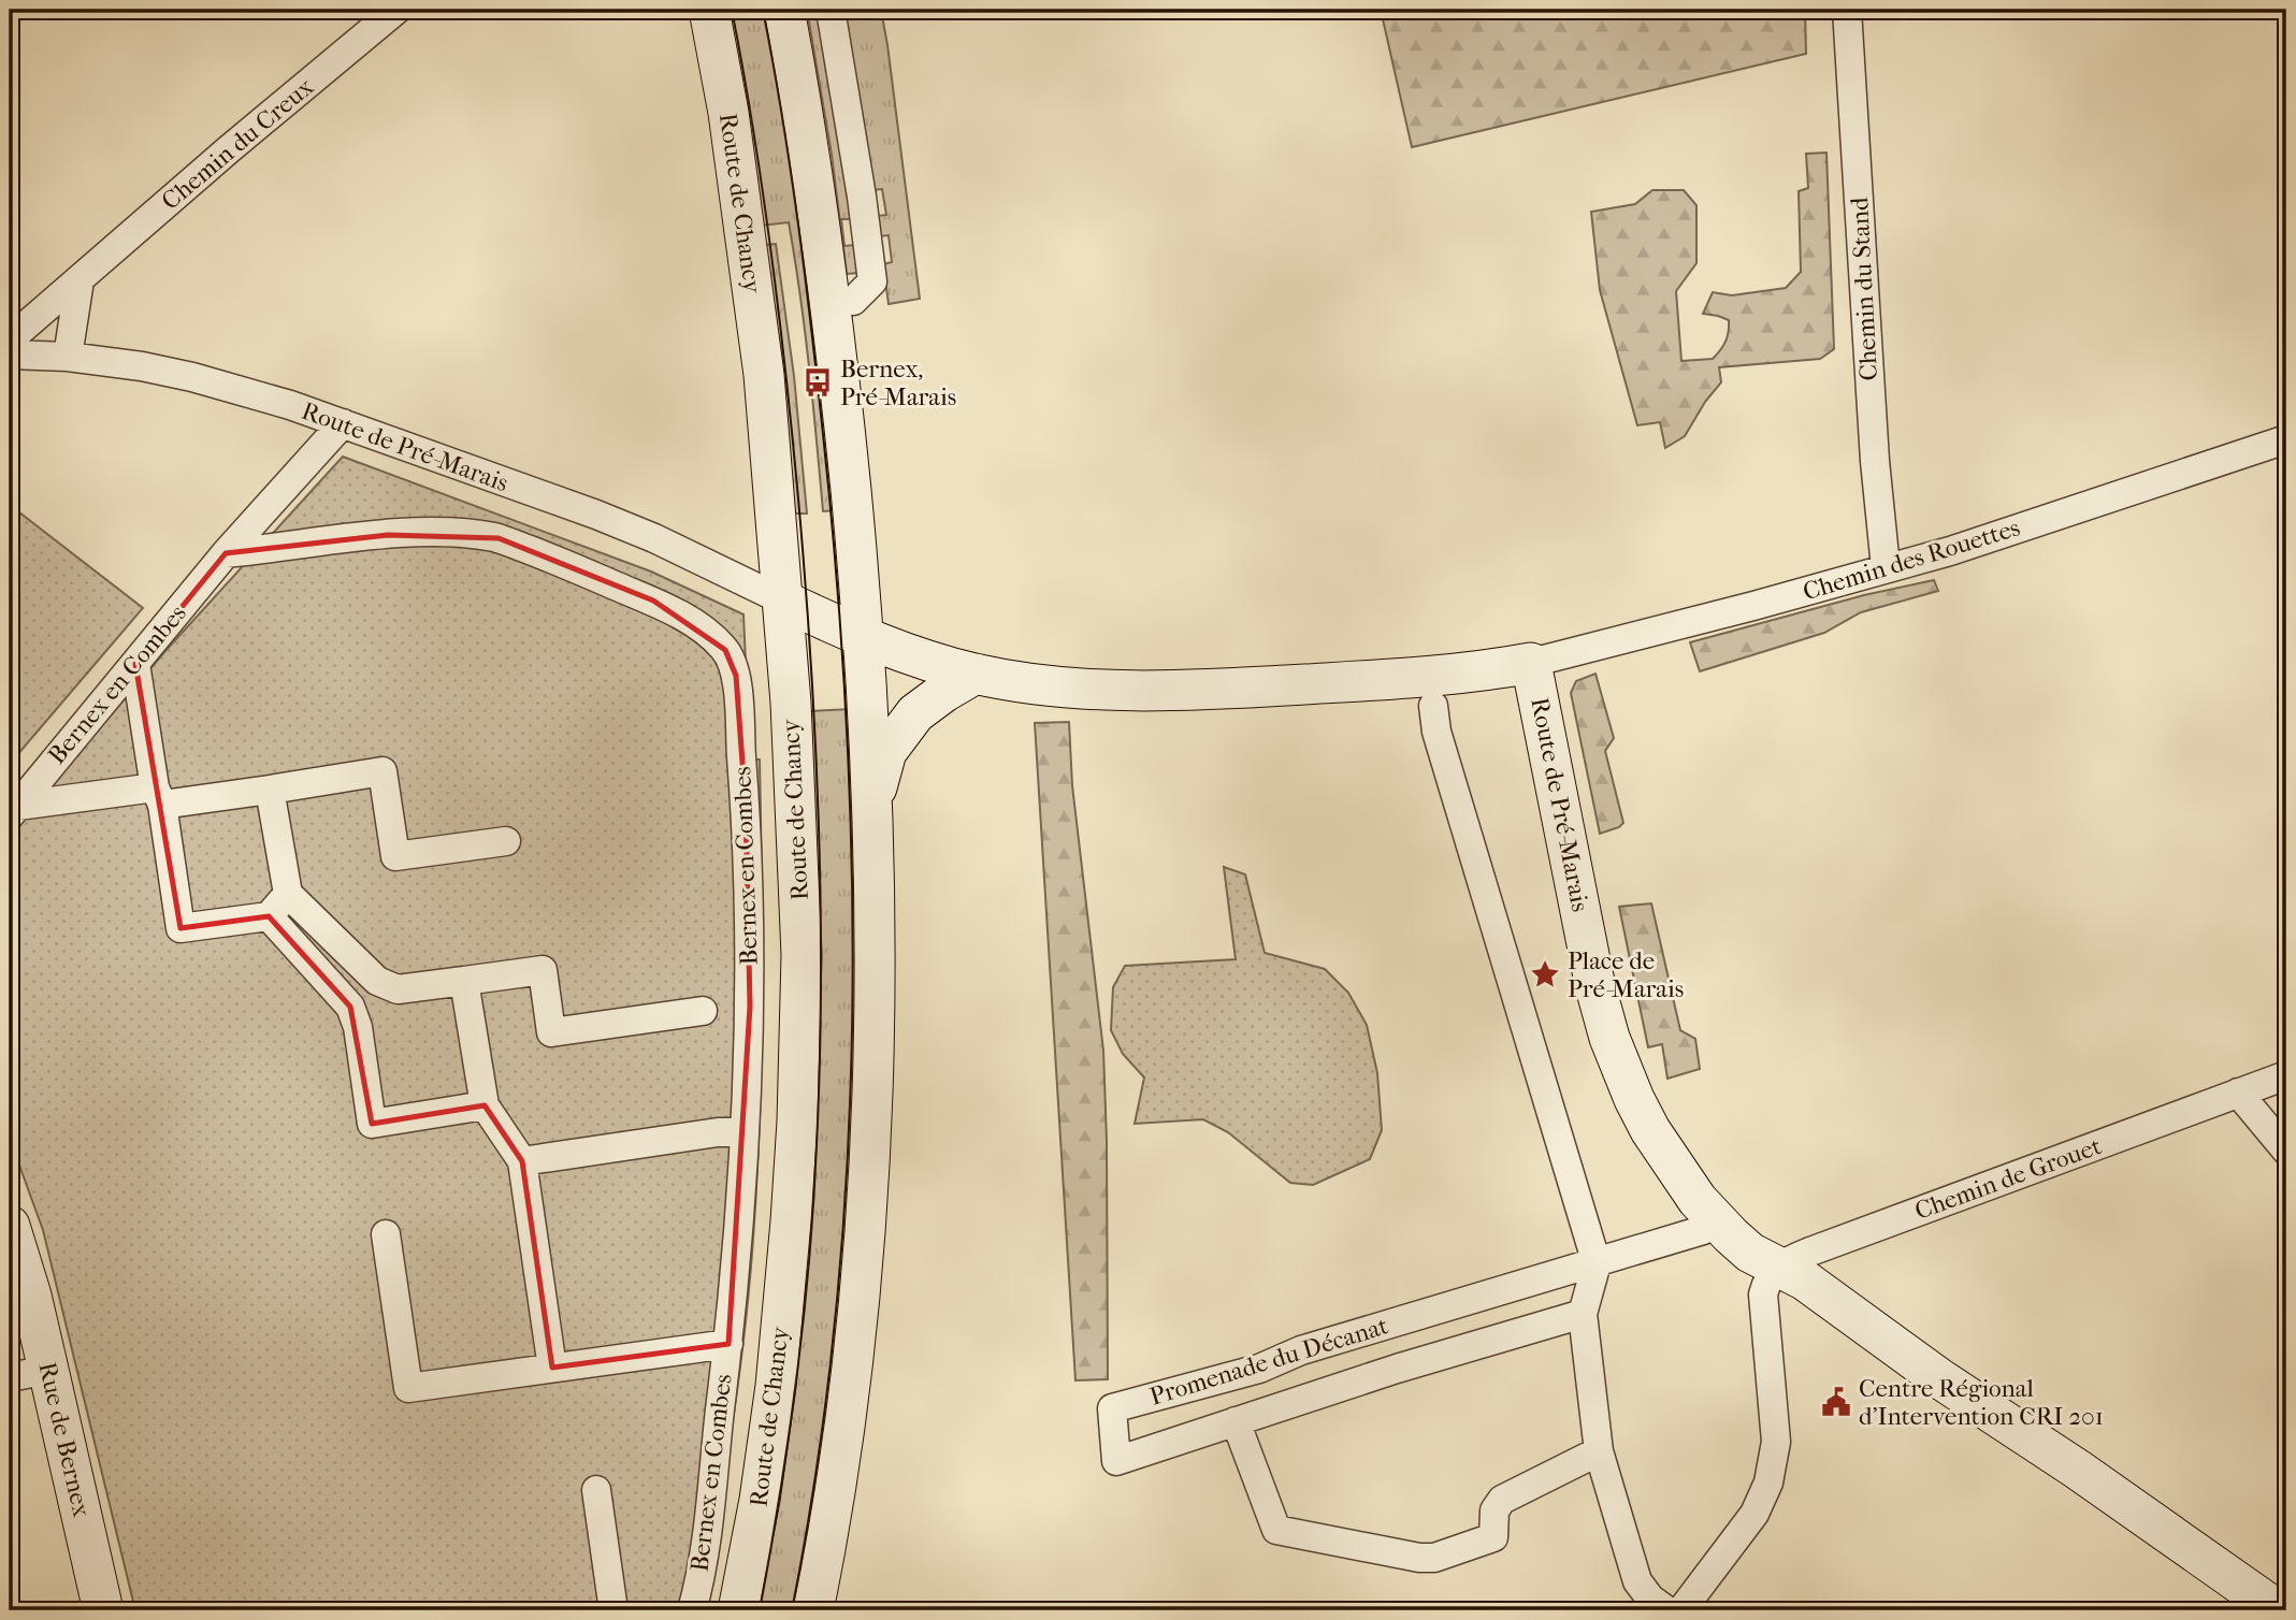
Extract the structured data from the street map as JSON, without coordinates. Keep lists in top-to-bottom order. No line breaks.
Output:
{"streets":{"main road":["Route de Chancy","Route de Pré-Marais","Rue de Bernex"],"street":["Chemin du Creux","Chemin du Stand","Chemin des Rouettes","Bernex en Combes","Chemin de Grouet","Promenade du Décanat"]},"crossings":[["Chemin du Creux","Route de Pré-Marais"],["Route de Chancy","Route de Pré-Marais"],["Chemin du Stand","Chemin des Rouettes"],["Route de Pré-Marais","Chemin des Rouettes"],["Route de Pré-Marais","Bernex en Combes"],["Route de Pré-Marais","Chemin de Grouet"],["Route de Pré-Marais","Promenade du Décanat"]],"places":{"bus stop":["Bernex, Pré-Marais"],"place":["Place de Pré-Marais"],"public building":["Centre Régional d'Intervention CRI 201"]}}
